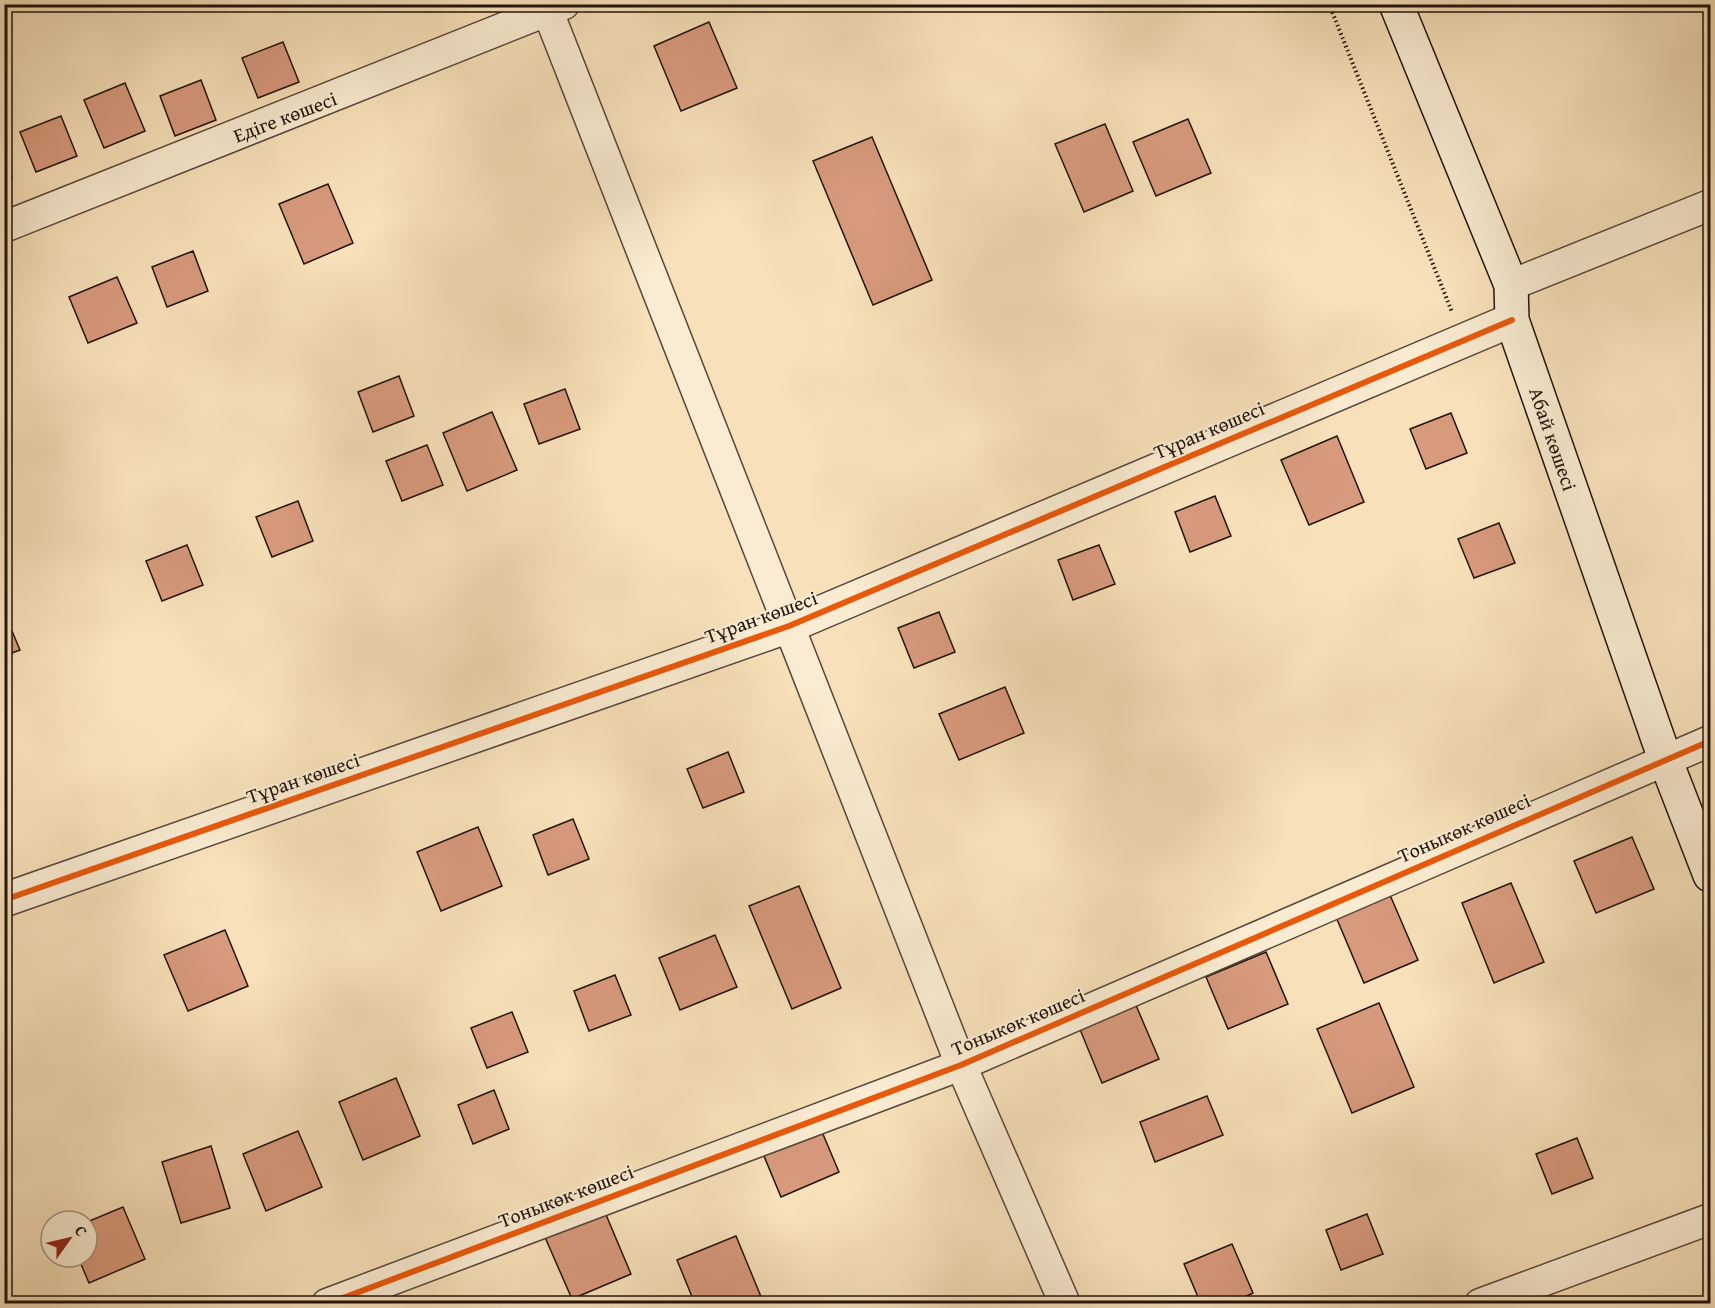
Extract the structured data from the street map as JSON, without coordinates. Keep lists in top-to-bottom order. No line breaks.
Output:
{"streets":{"street":["Едіге көшесі","Тұран көшесі","Абай көшесі","Тоныкөк көшесі"]},"crossings":[["Тұран көшесі","Абай көшесі"],["Абай көшесі","Тоныкөк көшесі"]],"north":"top right"}
